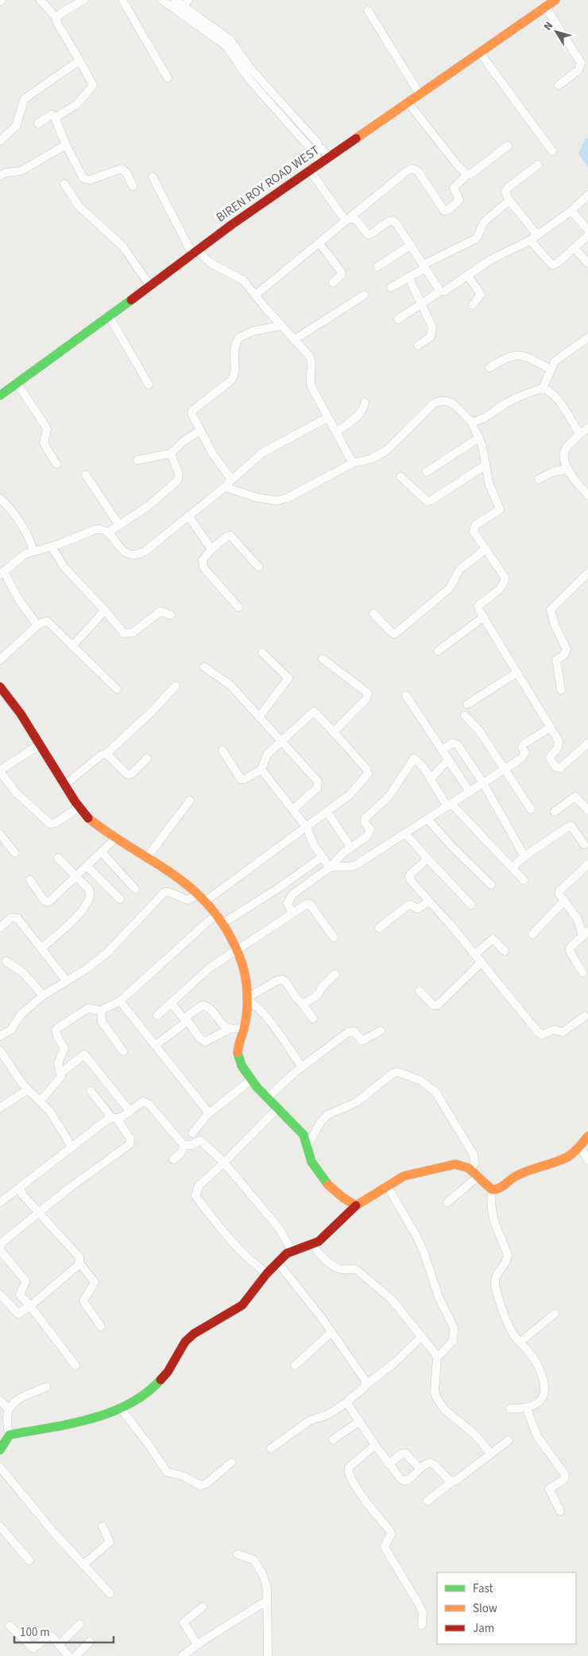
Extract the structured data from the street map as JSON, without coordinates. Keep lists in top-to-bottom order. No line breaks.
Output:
{"streets":{"street":["BIREN ROY ROAD WEST"]},"legend":["Fast","Slow","Jam"],"scale_bar":"100 m","north":"top left"}
